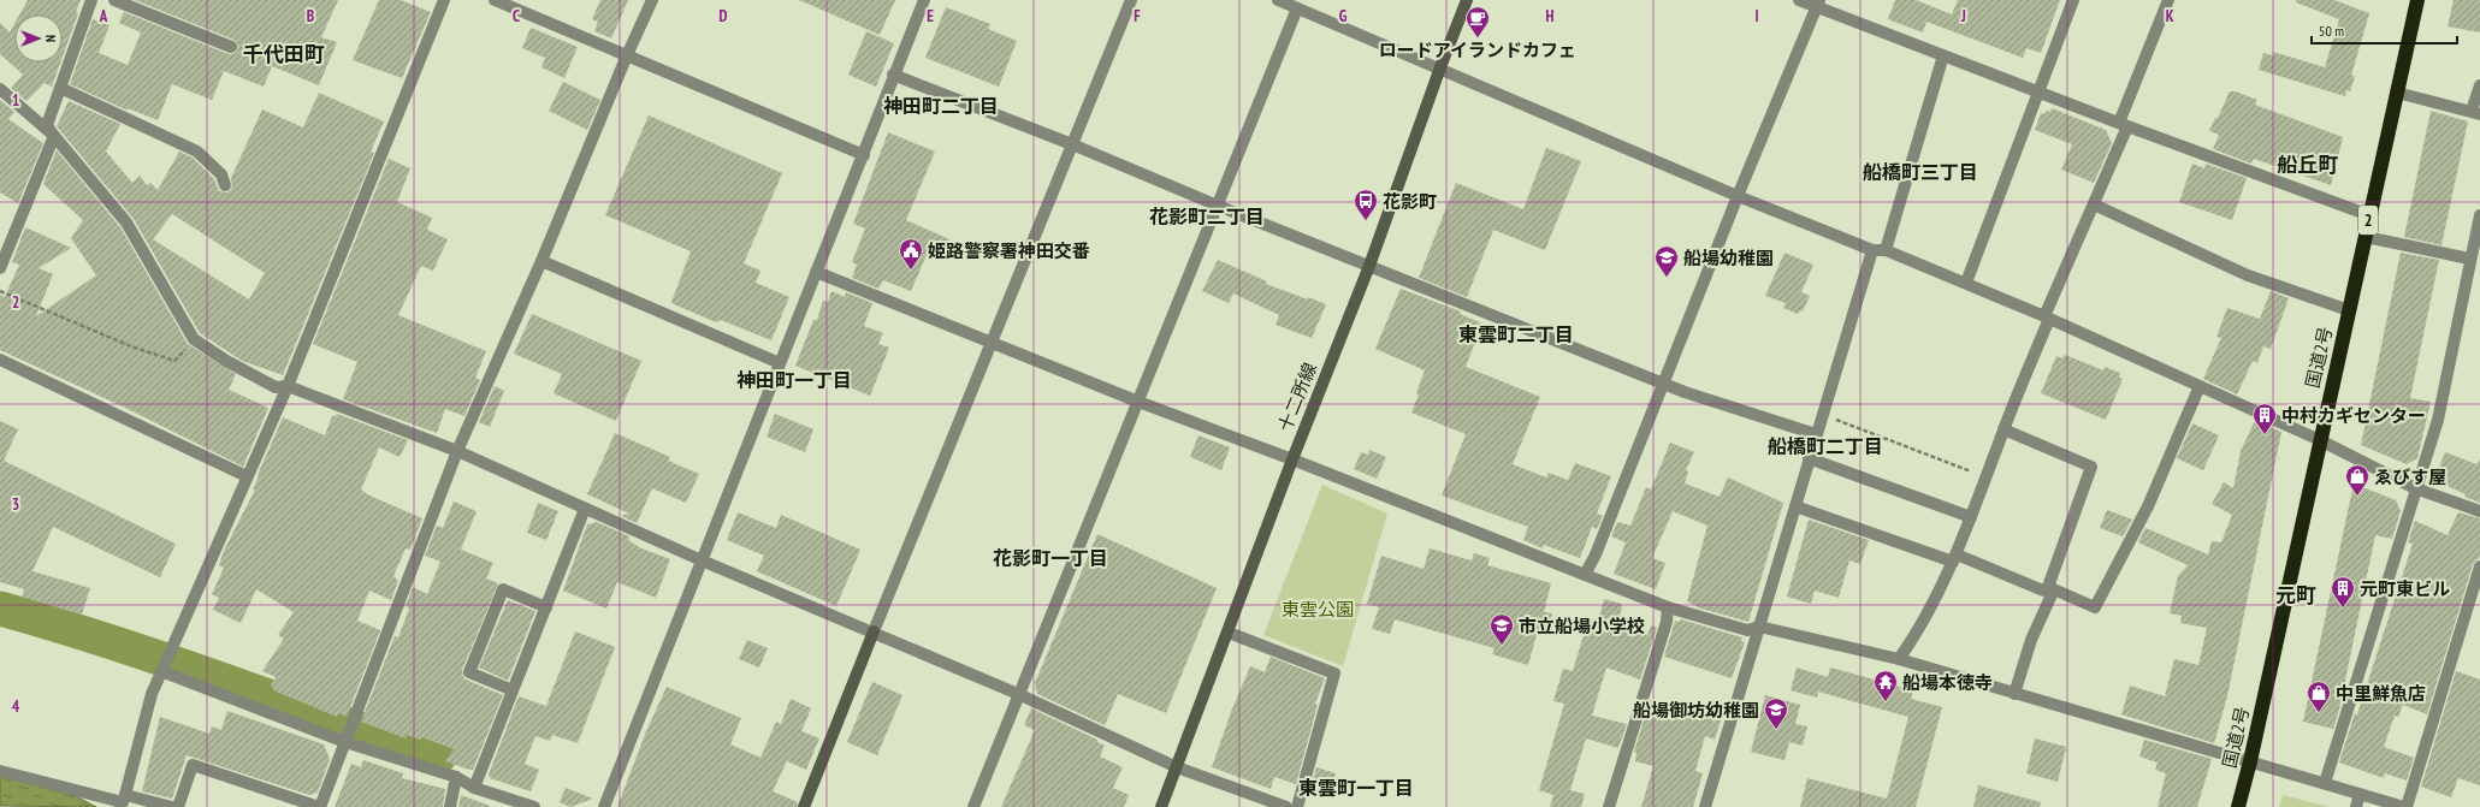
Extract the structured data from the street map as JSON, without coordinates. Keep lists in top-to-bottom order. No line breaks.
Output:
{"streets":{"highway":["2","国道2号"],"street":["十二所線"]},"districts":["千代田町","神田町二丁目","船丘町","船橋町三丁目","花影町二丁目","東雲町二丁目","神田町一丁目","船橋町二丁目","花影町一丁目","元町","東雲町一丁目"],"parks":["東雲公園"],"places":{"cafe":["ロードアイランドカフェ"],"bus stop":["花影町"],"public building":["姫路警察署神田交番"],"school or university":["船場幼稚園","市立船場小学校","船場御坊幼稚園"],"building":["中村カギセンター","元町東ビル"],"shop":["ゑびす屋","中里鮮魚店"],"temple":["船場本徳寺"]},"scale_bar":"50 m","north":"right","grid":{"columns":["A","B","C","D","E","F","G","H","I","J","K"],"rows":["1","2","3","4"]}}
